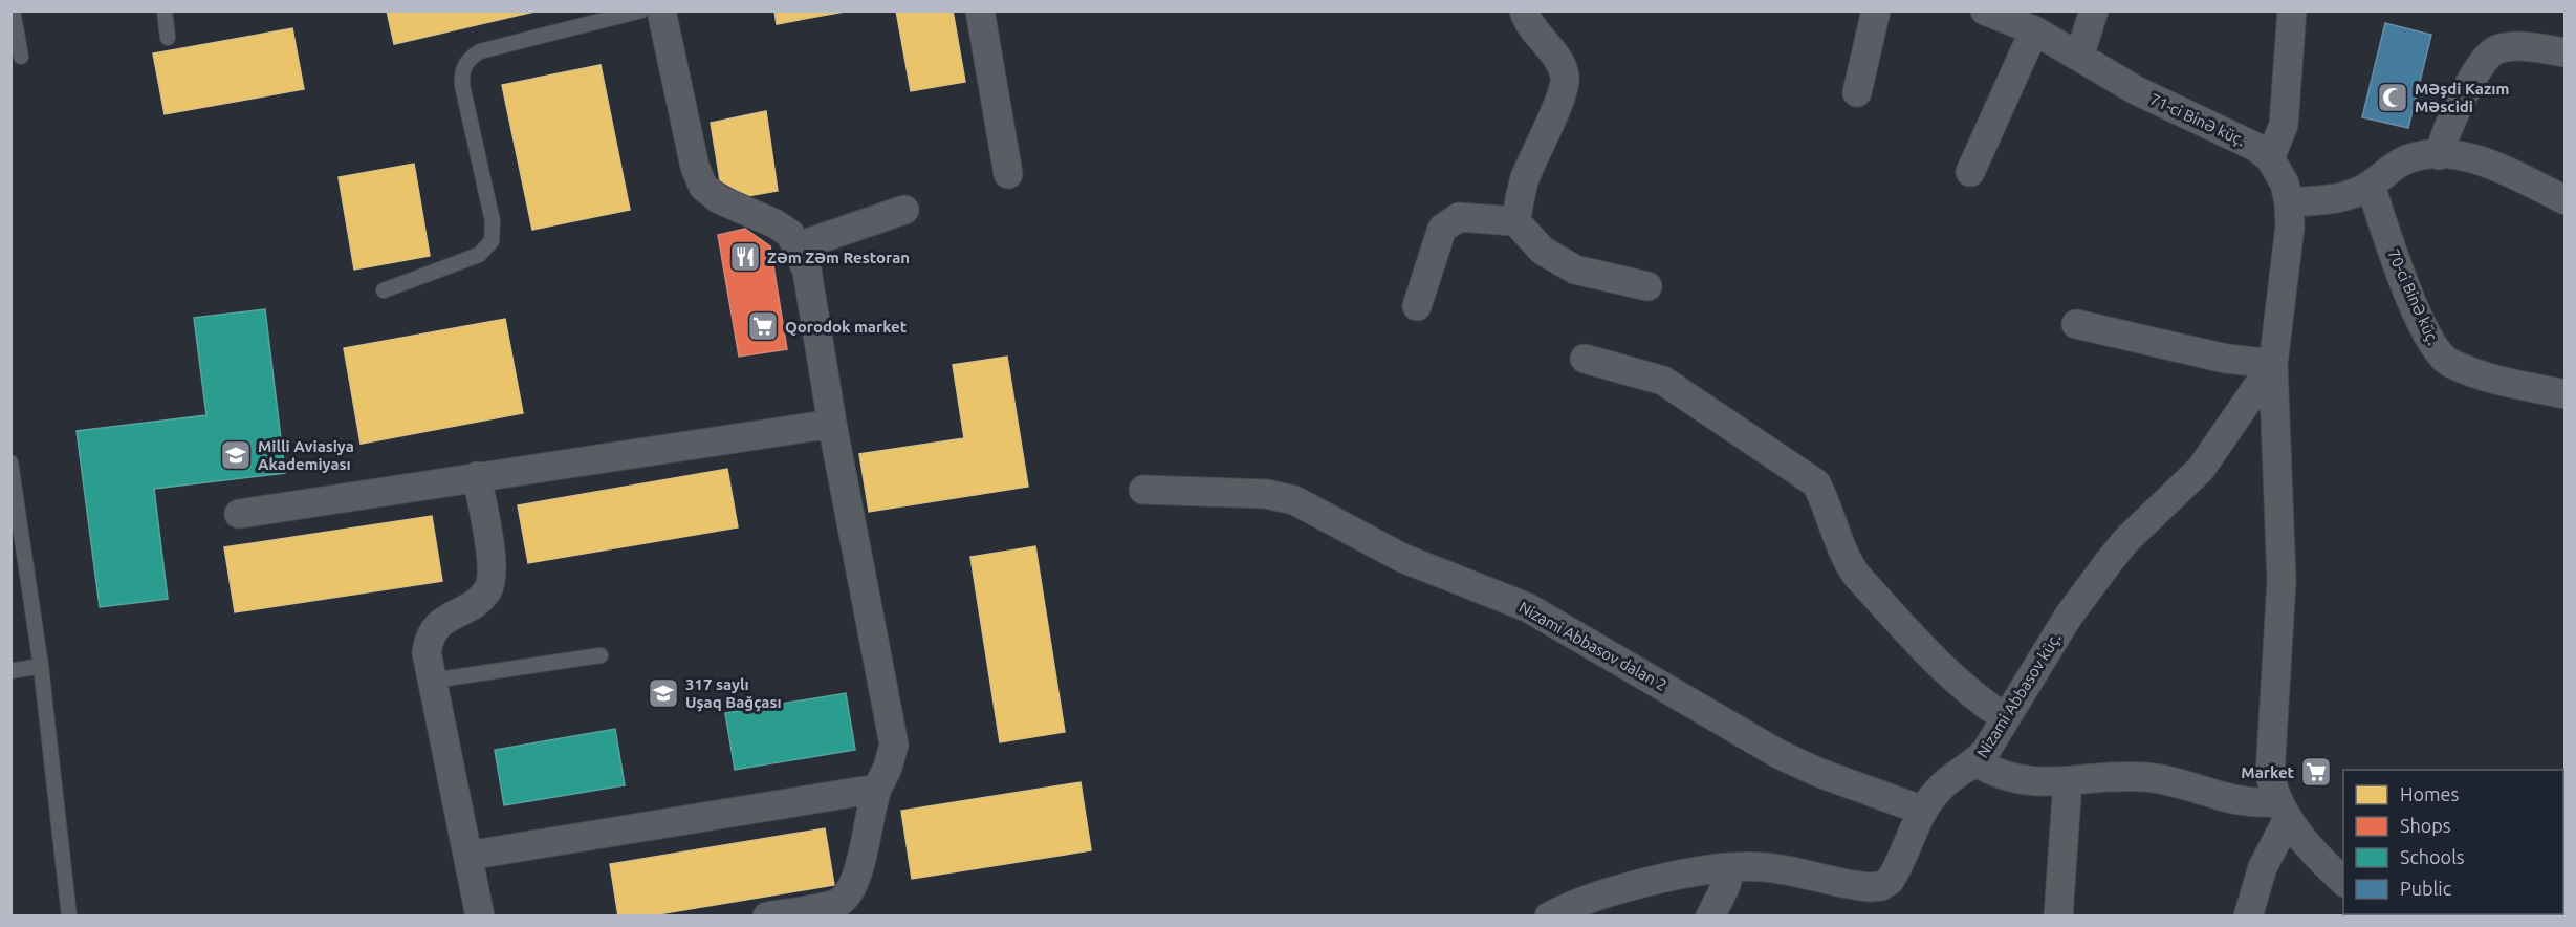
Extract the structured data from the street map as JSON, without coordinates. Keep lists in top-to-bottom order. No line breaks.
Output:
{"streets":{"street":["71-ci Binə küç.","70-ci Binə küç.","Nizami Abbasov dalan 2","Nizami Abbasov küç."]},"crossings":[["71-ci Binə küç.","Nizami Abbasov küç."],["Nizami Abbasov dalan 2","Nizami Abbasov küç."]],"places":{"mosque":["Məşdi Kazım Məscidi"],"restaurant":["Zəm Zəm Restoran"],"supermarket":["Qorodok market","Market"],"school or university":["Milli Aviasiya Akademiyası","317 saylı Uşaq Bağçası"]},"legend":["Homes","Shops","Schools","Public"]}
